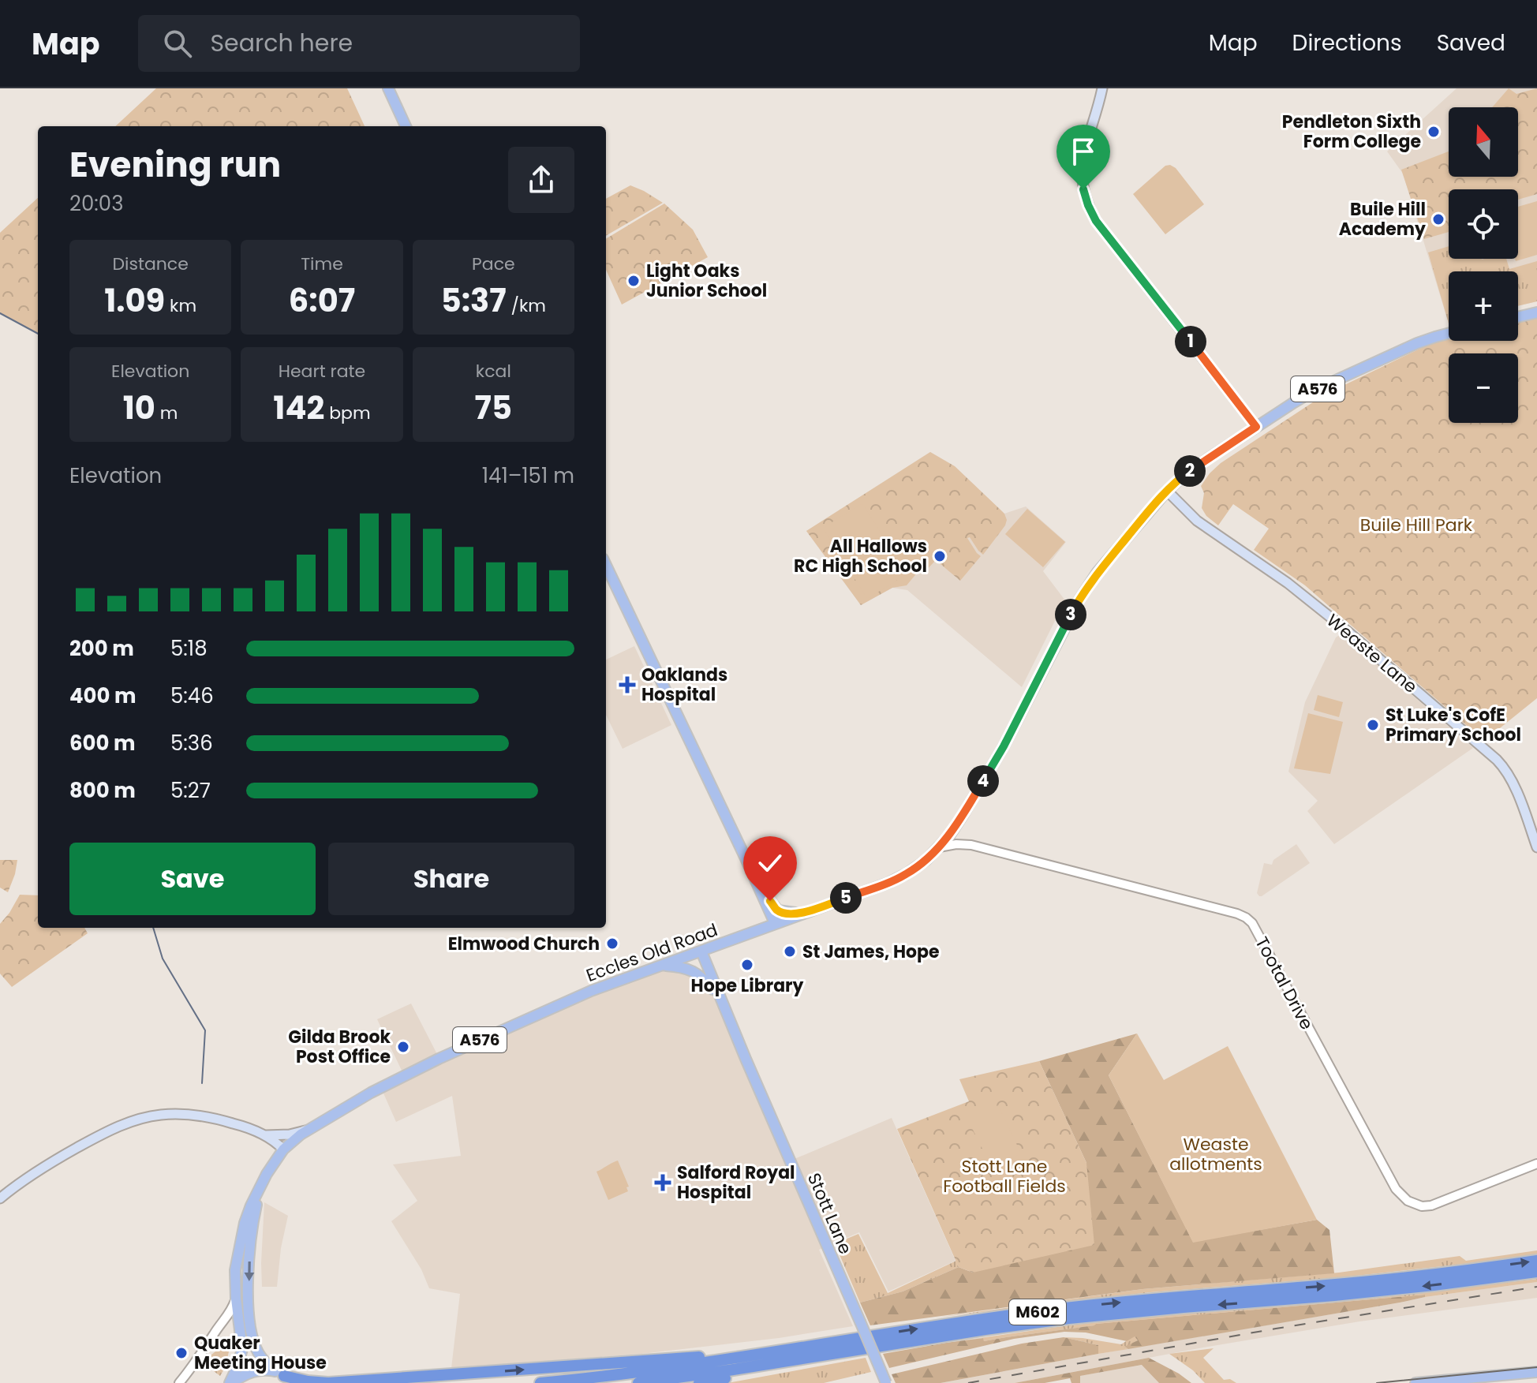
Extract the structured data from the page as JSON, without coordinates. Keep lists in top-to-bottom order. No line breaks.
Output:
{"streets":{"highway":["M602"],"main road":["A576","Weaste Lane","Eccles Old Road","Stott Lane"],"street":["Tootal Drive"]},"crossings":[["A576","Eccles Old Road"],["Weaste Lane","Eccles Old Road"],["Eccles Old Road","Tootal Drive"],["Eccles Old Road","Stott Lane"]],"parks":["Buile Hill Park","Weaste allotments","Stott Lane Football Fields"],"places":{"other":["Pendleton Sixth Form College","Buile Hill Academy","Light Oaks Junior School","All Hallows RC High School","St Luke's CofE Primary School","Elmwood Church","St James, Hope","Hope Library","Gilda Brook Post Office","Quaker Meeting House"],"health":["Oaklands Hospital","Salford Royal Hospital"]},"north":"top","page":{"header":"Map","search":"Search here","nav":["Map","Directions","Saved"],"map_buttons":["+","−"],"heading":["Evening run","20:03"],"stats":[["Distance","1.09 km"],["Time","6:07"],["Pace","5:37 /km"],["Elevation","10 m"],["Heart rate","142 bpm"],["kcal","75"]],"pins":["1","2","3","4","5"],"chart":["Elevation","141–151 m"],"list":[{"name":"200 m","note":"5:18"},{"name":"400 m","note":"5:46"},{"name":"600 m","note":"5:36"},{"name":"800 m","note":"5:27"}],"buttons":["Save","Share"]}}
